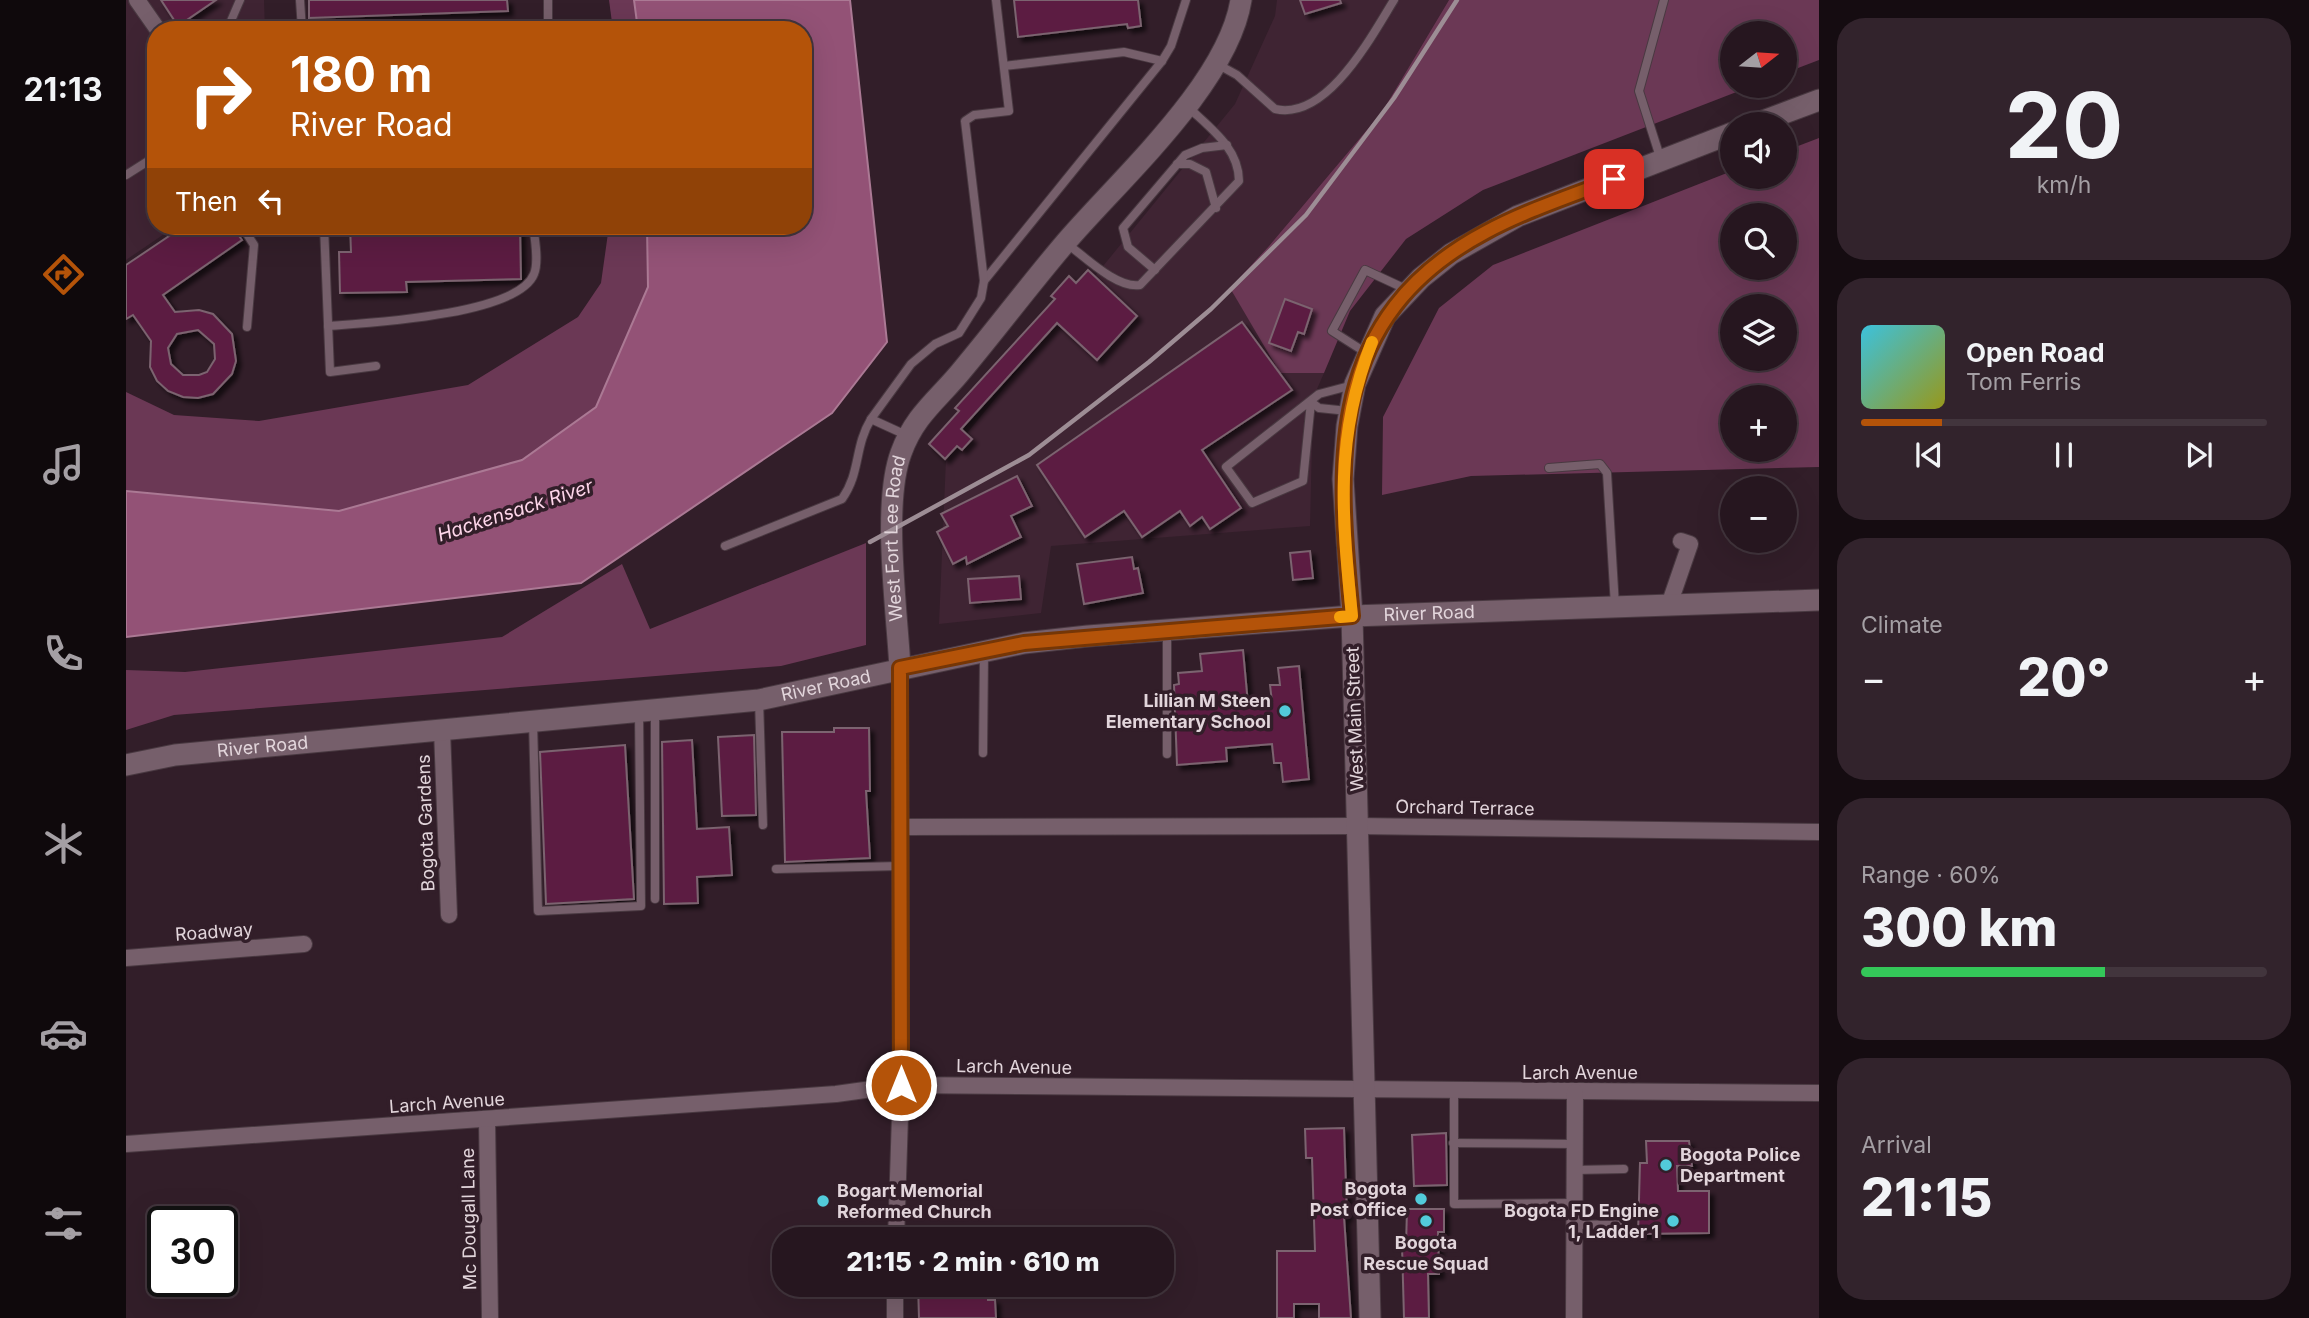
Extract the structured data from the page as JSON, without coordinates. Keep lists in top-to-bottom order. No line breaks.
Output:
{"streets":{"main road":["West Fort Lee Road","River Road","West Main Street"],"street":["Orchard Terrace","Bogota Gardens","Roadway","Larch Avenue","Mc Dougall Lane"]},"crossings":[["West Fort Lee Road","River Road"],["West Fort Lee Road","Orchard Terrace"],["West Fort Lee Road","Larch Avenue"],["River Road","West Main Street"],["River Road","Bogota Gardens"],["West Main Street","Orchard Terrace"],["West Main Street","Larch Avenue"],["Larch Avenue","Mc Dougall Lane"]],"water":["Hackensack River"],"places":["Lillian M Steen Elementary School","Bogota Police Department","Bogota Post Office","Bogart Memorial Reformed Church","Bogota Rescue Squad","Bogota FD Engine 1, Ladder 1"],"north":"right","page":{"tabs":"21:13","tile":[["20","km/h"],"Climate",["Range · 60%","300 km"],["Arrival","21:15"]],"map_buttons":["+","−"],"turn":["180 m","River Road"],"then":"Then","song":["Open Road","Tom Ferris"],"heat":["−","20°","+"],"limit":"30","trip":"21:15 · 2 min · 610 m"}}
